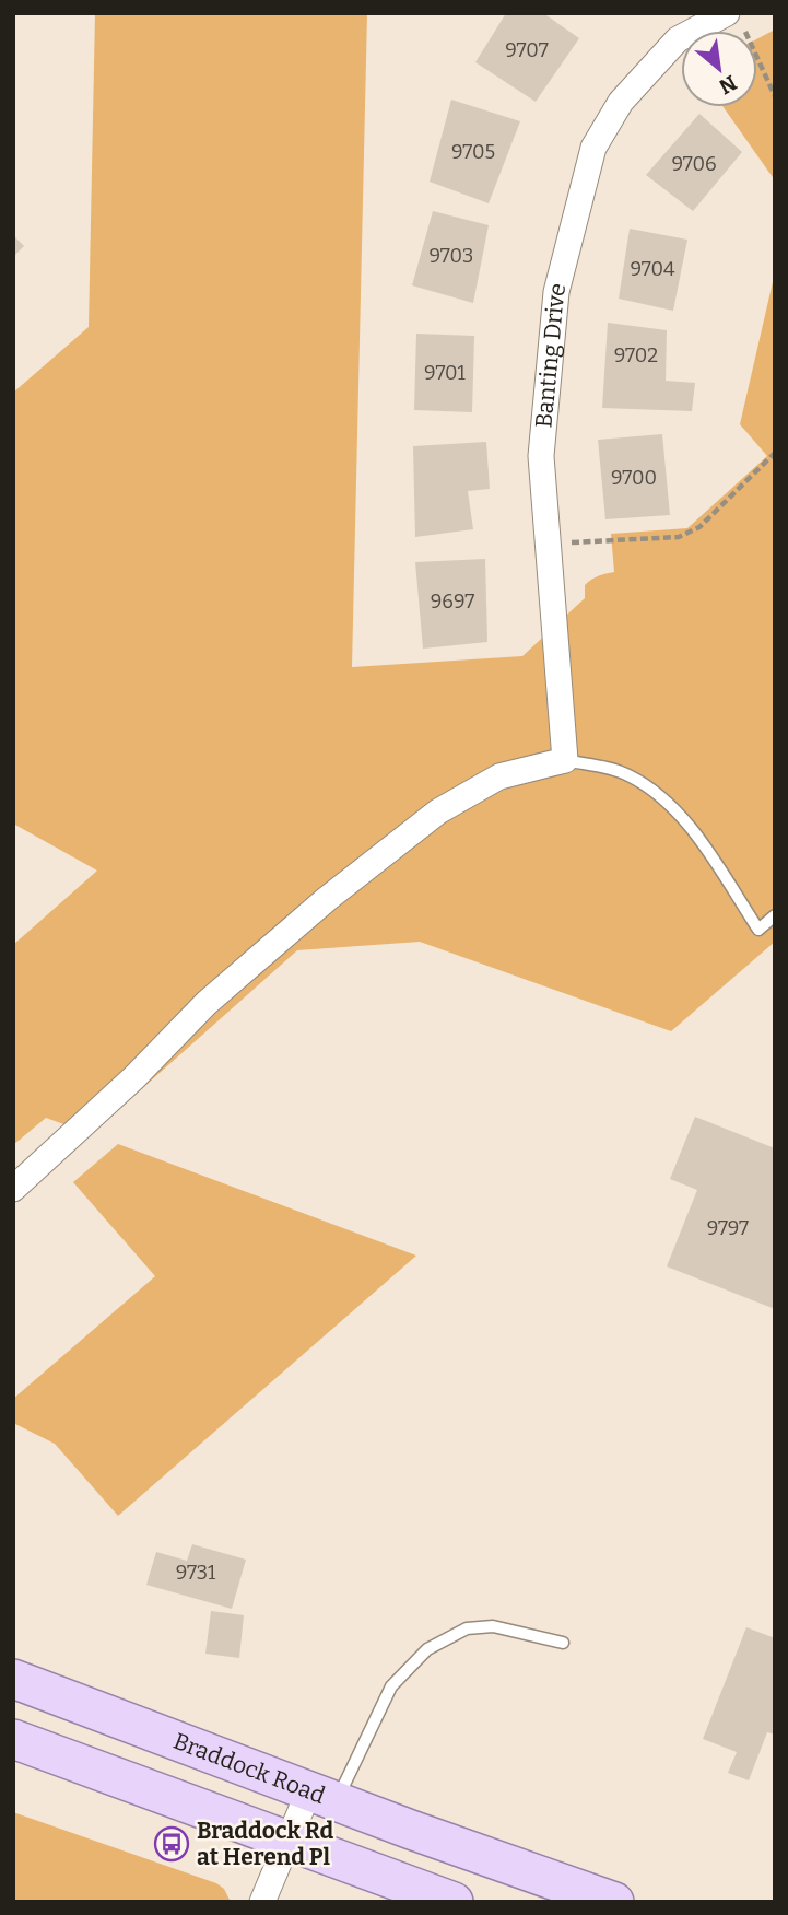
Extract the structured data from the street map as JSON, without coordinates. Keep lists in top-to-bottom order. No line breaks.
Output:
{"streets":{"main road":["Braddock Road"],"street":["Banting Drive"]},"places":{"bus stop":["Braddock Rd at Herend Pl"]},"house_numbers":["9707","9705","9706","9703","9704","9702","9701","9700","9697","9797","9731"],"north":"bottom right"}
